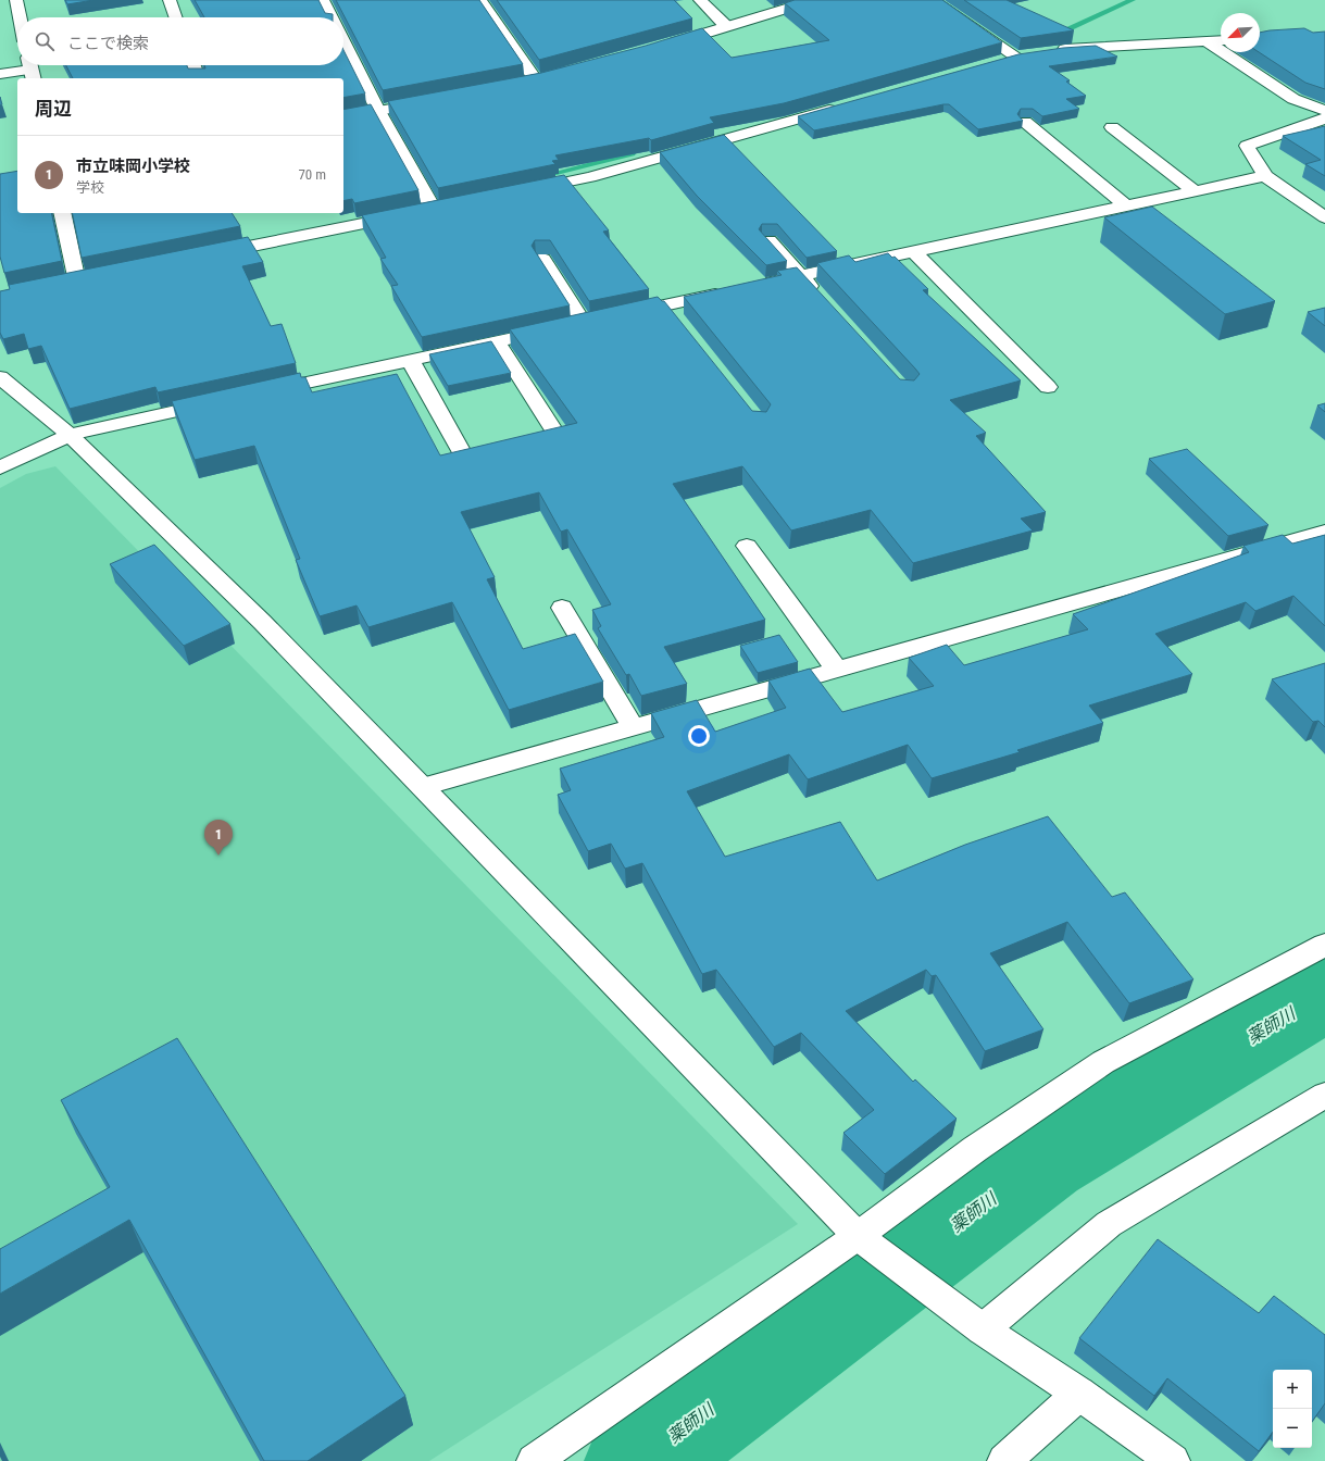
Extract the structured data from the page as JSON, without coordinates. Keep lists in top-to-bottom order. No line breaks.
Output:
{"water":["薬師川"],"north":"bottom left","page":{"search":"ここで検索","heading":"周辺","list":[{"mark":"1","name":"市立味岡小学校","note":"学校","value":"70 m"}],"pins":"1","map_buttons":["+","−"]}}
